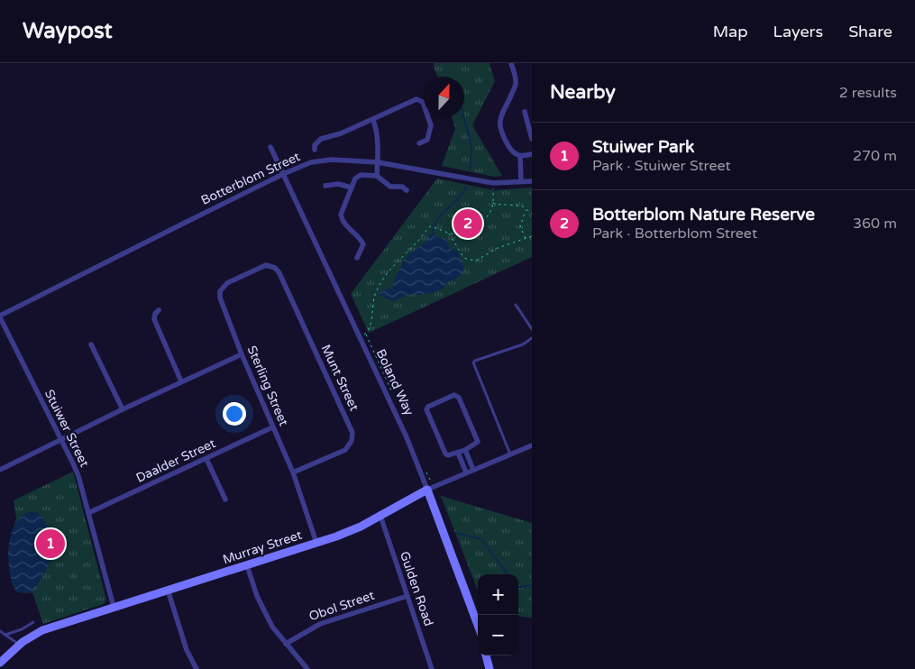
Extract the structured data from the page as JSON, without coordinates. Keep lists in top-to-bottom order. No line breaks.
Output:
{"streets":{"street":["Botterblom Street","Munt Street","Boland Way","Sterling Street","Stuiwer Street","Daalder Street","Murray Street","Gulden Road","Obol Street"]},"crossings":[["Botterblom Street","Boland Way"],["Botterblom Street","Stuiwer Street"],["Munt Street","Sterling Street"],["Boland Way","Murray Street"],["Sterling Street","Daalder Street"],["Sterling Street","Murray Street"],["Stuiwer Street","Daalder Street"],["Stuiwer Street","Murray Street"],["Murray Street","Gulden Road"],["Gulden Road","Obol Street"]],"north":"top","page":{"header":"Waypost","nav":["Map","Layers","Share"],"heading":["Nearby","2 results"],"list":[{"mark":"1","name":"Stuiwer Park","note":"Park · Stuiwer Street","value":"270 m"},{"mark":"2","name":"Botterblom Nature Reserve","note":"Park · Botterblom Street","value":"360 m"}],"pins":["2","1"],"map_buttons":["+","−"]}}
